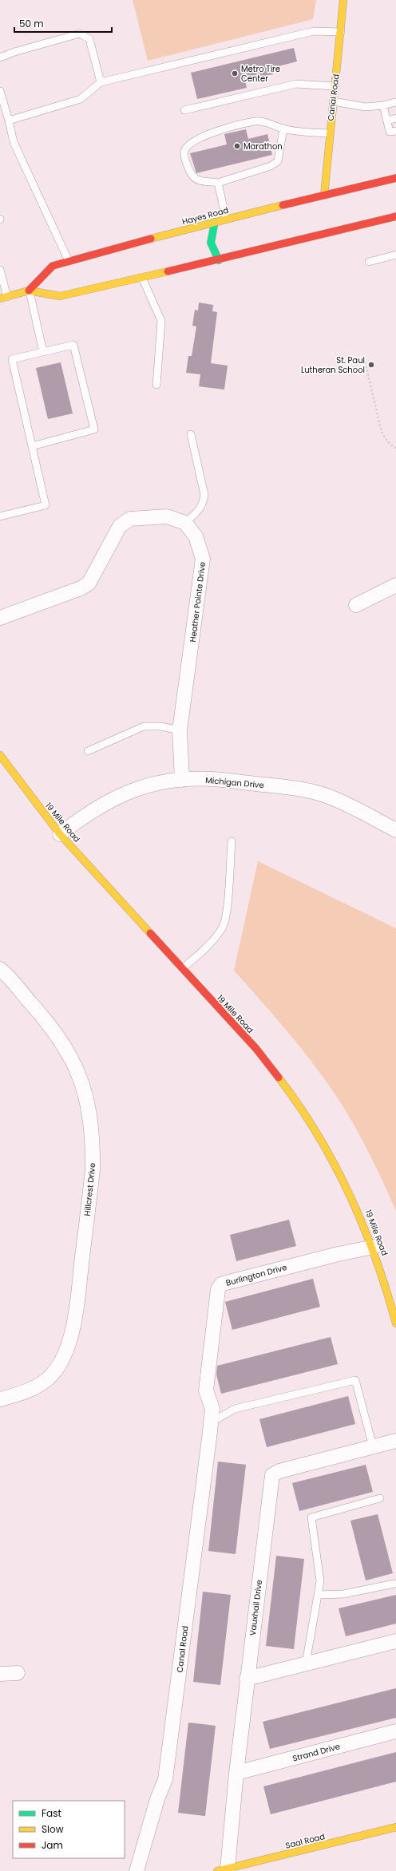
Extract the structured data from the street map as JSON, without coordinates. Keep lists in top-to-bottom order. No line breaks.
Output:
{"streets":{"street":["Canal Road","Hayes Road","Heather Pointe Drive","Michigan Drive","19 Mile Road","Hillcrest Drive","Burlington Drive","Vauxhall Drive","Strand Drive","Saal Road"]},"crossings":[["Canal Road","Hayes Road"],["Canal Road","Burlington Drive"],["Heather Pointe Drive","Michigan Drive"],["Michigan Drive","19 Mile Road"],["19 Mile Road","Burlington Drive"],["Vauxhall Drive","Strand Drive"],["Vauxhall Drive","Saal Road"]],"places":["Metro Tire Center","Marathon","St. Paul Lutheran School"],"legend":["Fast","Slow","Jam"],"scale_bar":"50 m"}
